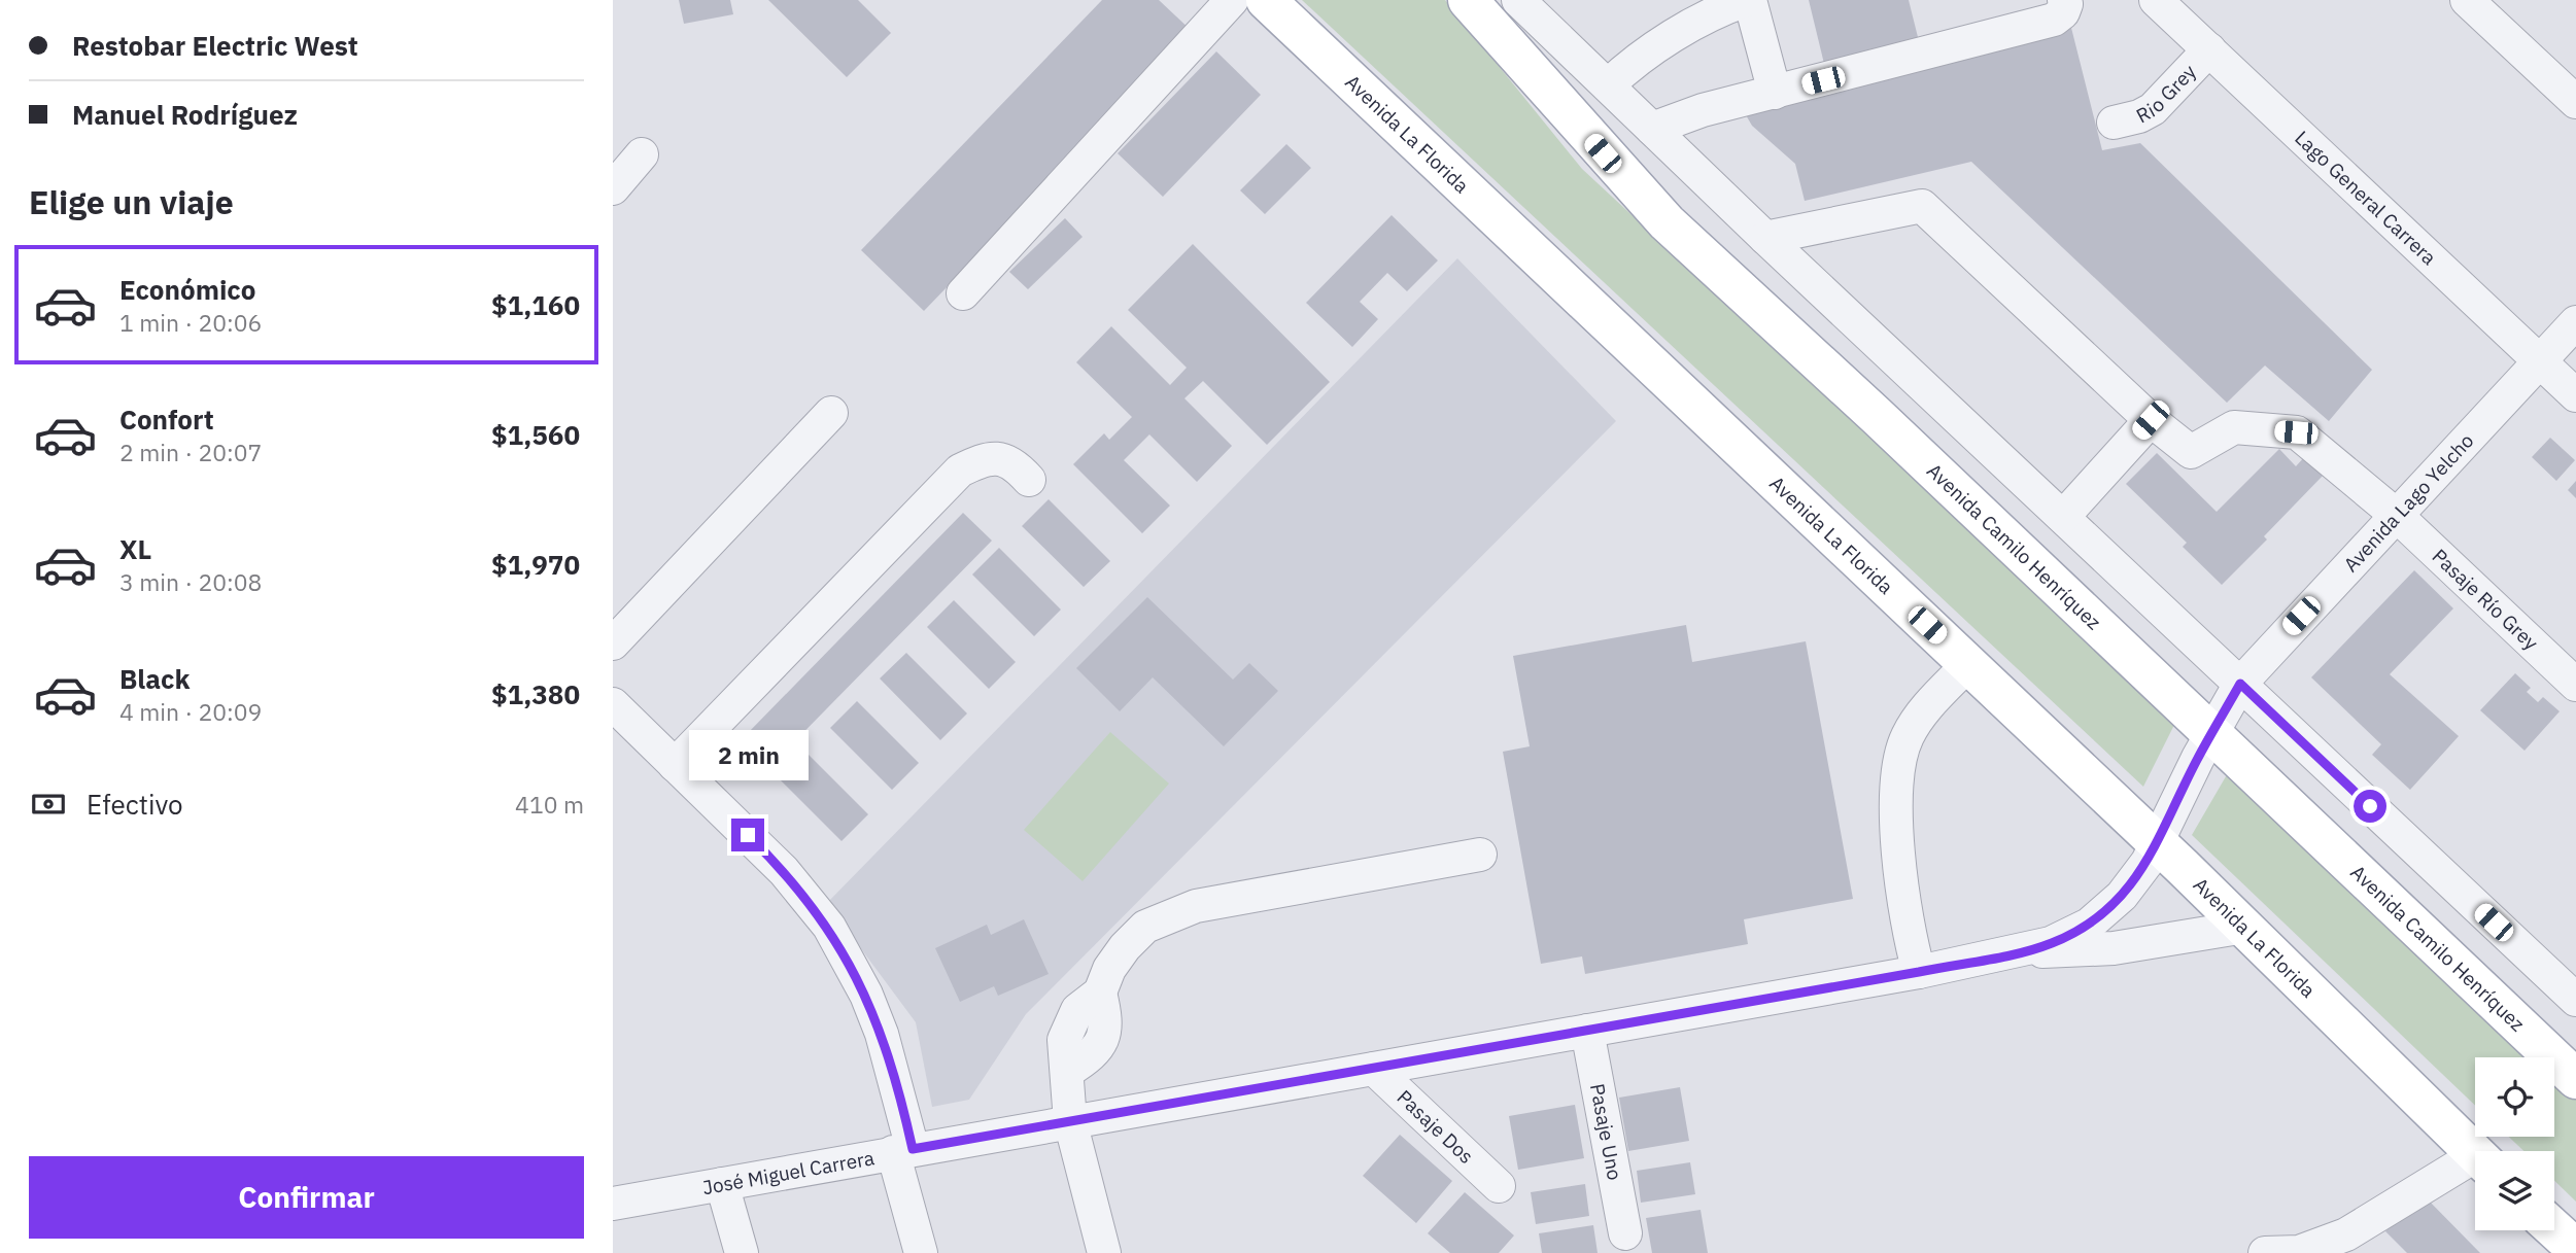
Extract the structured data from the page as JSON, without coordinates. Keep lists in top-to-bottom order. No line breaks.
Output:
{"streets":{"main road":["Avenida La Florida","Avenida Camilo Henríquez"],"street":["Rio Grey","Lago General Carrera","Avenida Lago Yelcho","Pasaje Río Grey","Pasaje Dos","Pasaje Uno","José Miguel Carrera"]},"crossings":[["Rio Grey","Lago General Carrera"],["Avenida La Florida","José Miguel Carrera"],["Lago General Carrera","Avenida Lago Yelcho"],["Avenida Lago Yelcho","Pasaje Río Grey"],["Avenida Lago Yelcho","José Miguel Carrera"],["Avenida Camilo Henríquez","José Miguel Carrera"],["Pasaje Dos","José Miguel Carrera"],["Pasaje Uno","José Miguel Carrera"]],"page":{"banner":["Restobar Electric West","Manuel Rodríguez"],"heading":"Elige un viaje","list":[{"name":"Económico","note":"1 min · 20:06","value":"$1,160"},{"name":"Confort","note":"2 min · 20:07","value":"$1,560"},{"name":"XL","note":"3 min · 20:08","value":"$1,970"},{"name":"Black","note":"4 min · 20:09","value":"$1,380"}],"bubble":"2 min","pay":["Efectivo","410 m"],"buttons":"Confirmar"}}
